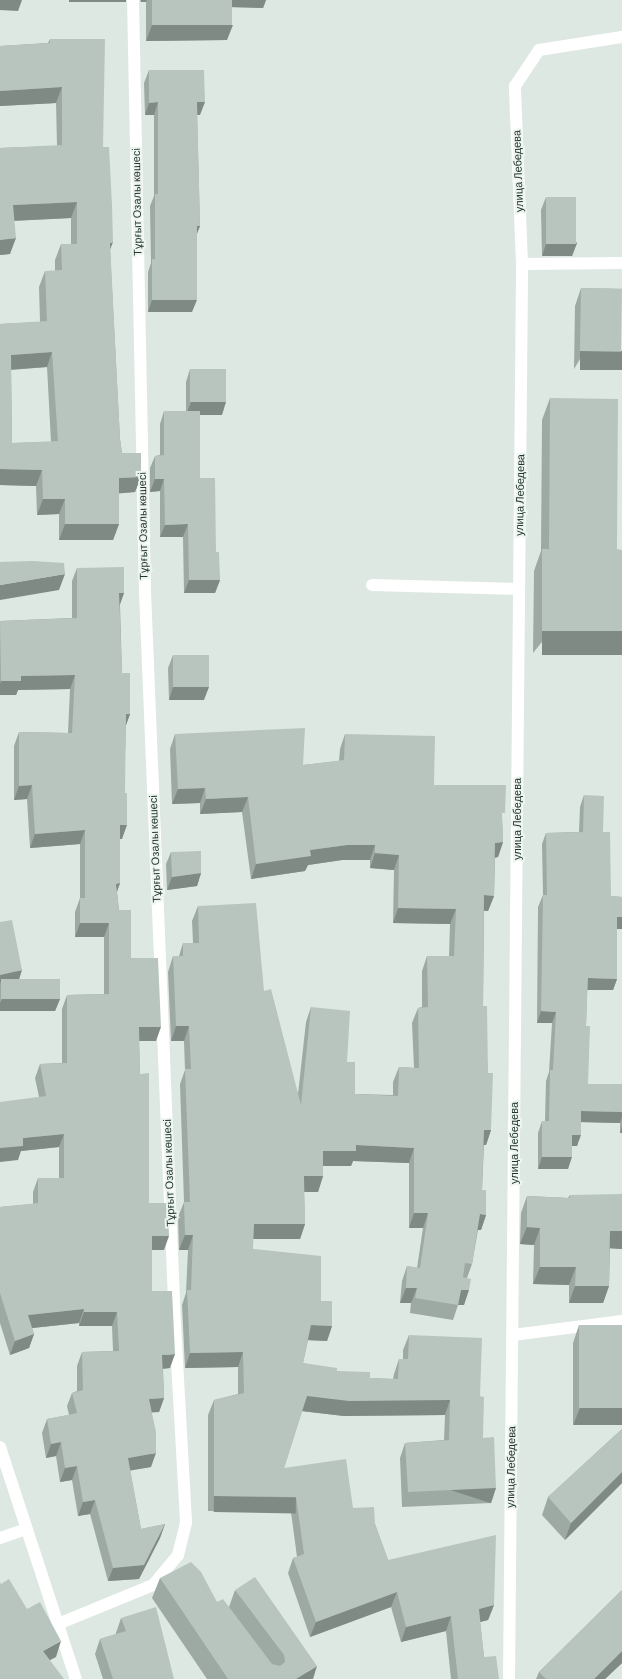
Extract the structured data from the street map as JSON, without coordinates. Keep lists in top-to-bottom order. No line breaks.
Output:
{"streets":{"street":["улица Лебедева","Тұрғыт Озалы көшесі"]}}
